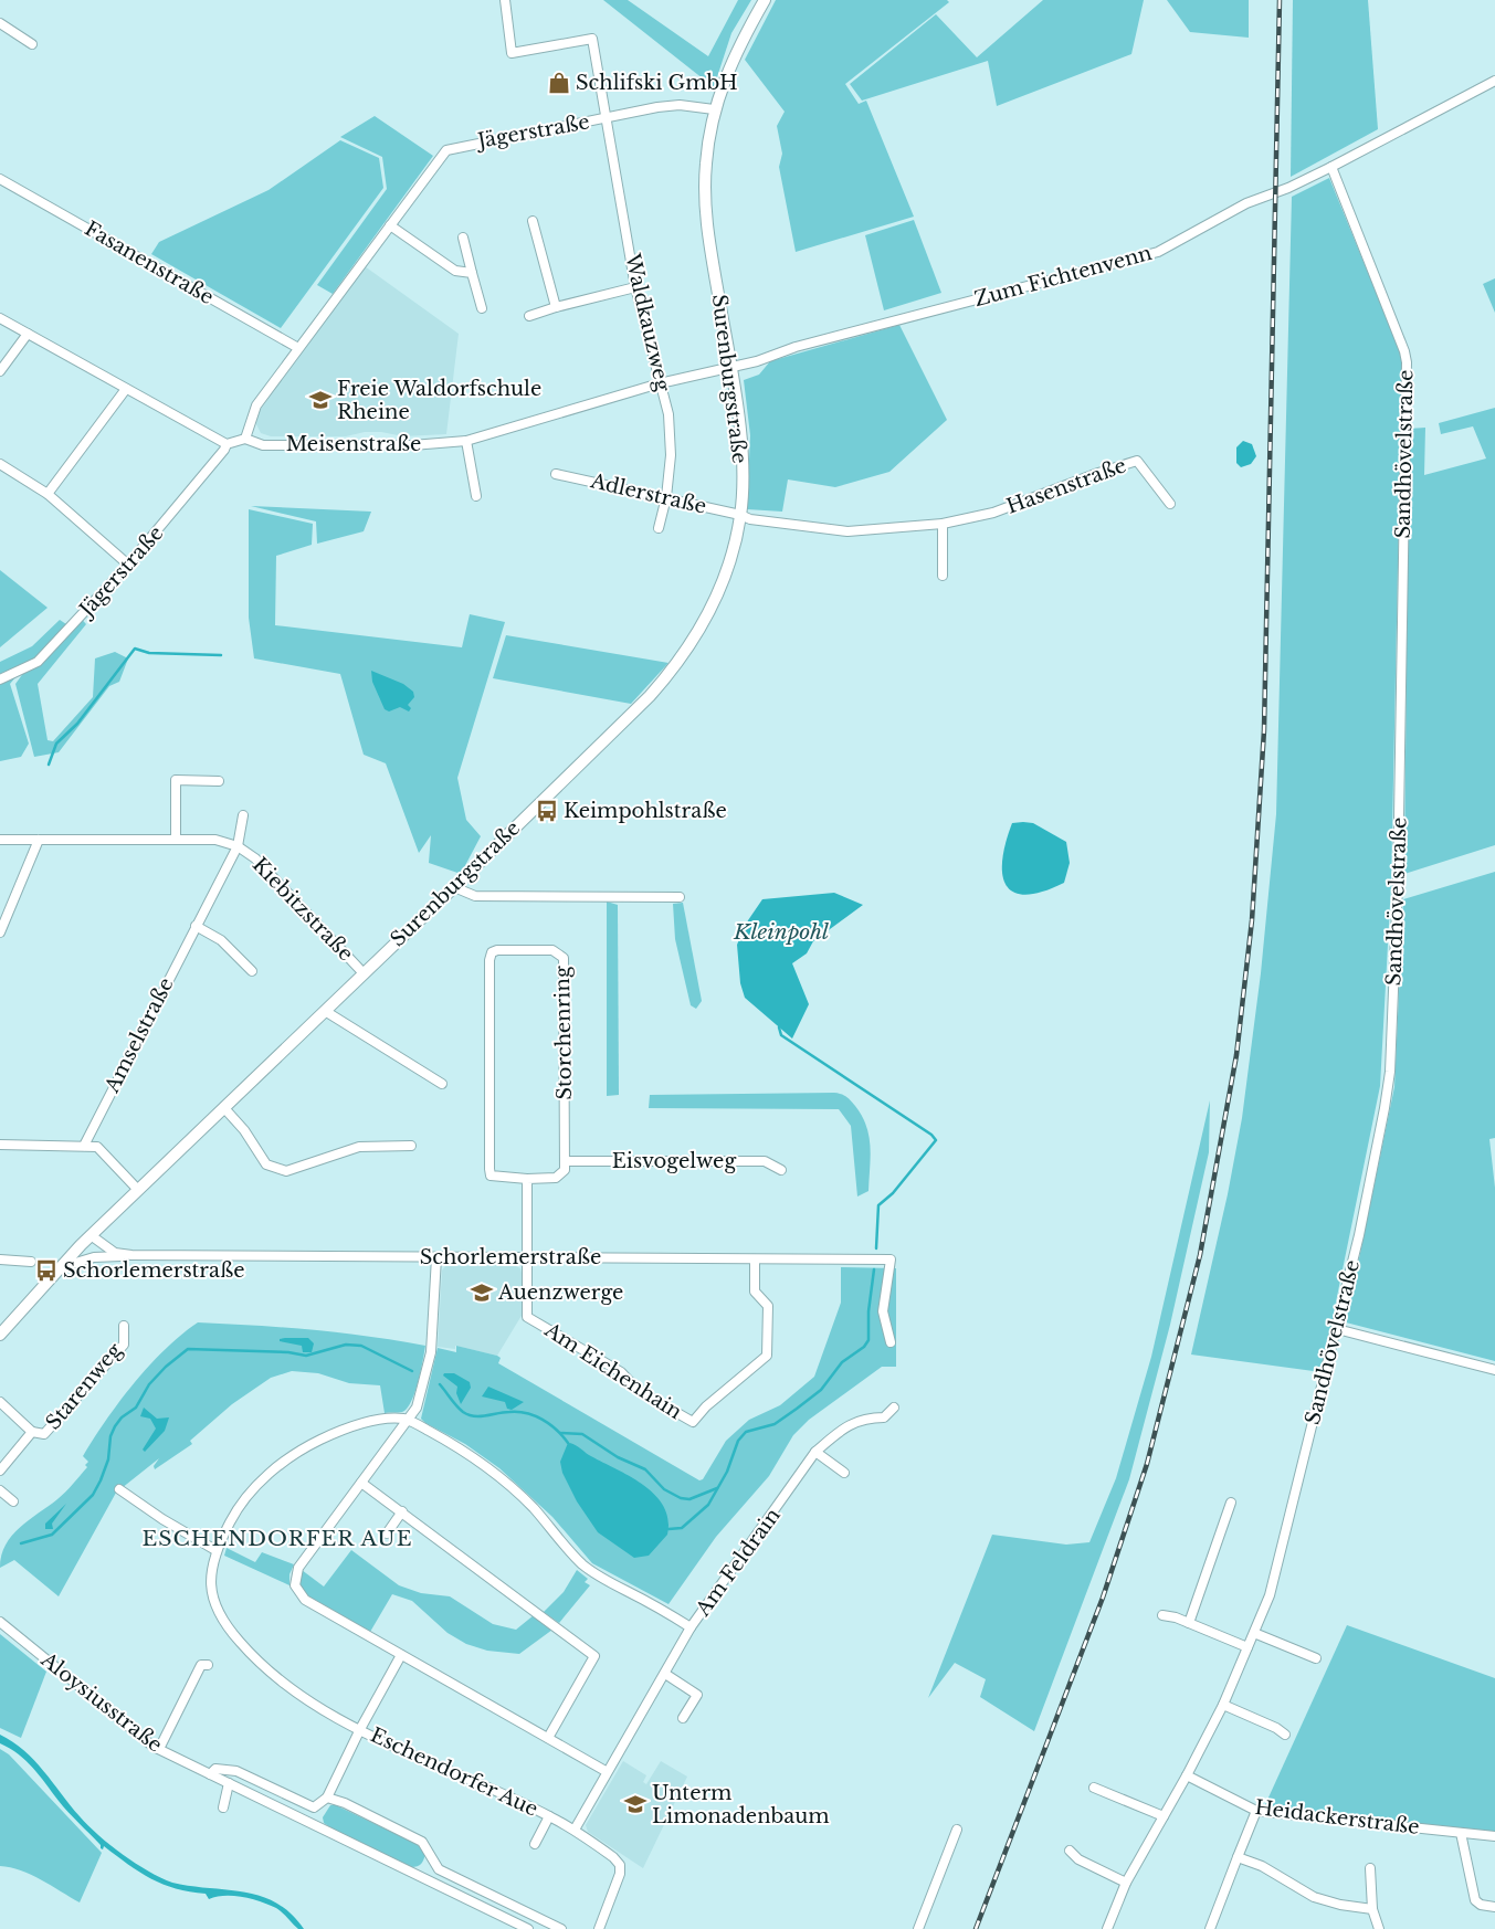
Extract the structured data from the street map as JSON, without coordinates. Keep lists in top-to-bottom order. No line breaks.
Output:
{"streets":{"street":["Jägerstraße","Fasanenstraße","Zum Fichtenvenn","Waldkauzweg","Surenburgstraße","Meisenstraße","Sandhövelstraße","Hasenstraße","Adlerstraße","Kiebitzstraße","Storchenring","Amselstraße","Eisvogelweg","Schorlemerstraße","Am Eichenhain","Starenweg","Am Feldrain","Aloysiusstraße","Eschendorfer Aue","Heidackerstraße"]},"crossings":[["Jägerstraße","Fasanenstraße"],["Jägerstraße","Waldkauzweg"],["Jägerstraße","Surenburgstraße"],["Jägerstraße","Meisenstraße"],["Zum Fichtenvenn","Surenburgstraße"],["Zum Fichtenvenn","Meisenstraße"],["Zum Fichtenvenn","Sandhövelstraße"],["Waldkauzweg","Meisenstraße"],["Waldkauzweg","Adlerstraße"],["Surenburgstraße","Meisenstraße"],["Surenburgstraße","Hasenstraße"],["Surenburgstraße","Adlerstraße"],["Surenburgstraße","Kiebitzstraße"],["Surenburgstraße","Schorlemerstraße"],["Sandhövelstraße","Heidackerstraße"],["Hasenstraße","Adlerstraße"],["Kiebitzstraße","Amselstraße"],["Storchenring","Eisvogelweg"],["Schorlemerstraße","Am Eichenhain"],["Am Feldrain","Eschendorfer Aue"]],"districts":["ESCHENDORFER AUE"],"water":["Kleinpohl"],"places":{"shop":["Schlifski GmbH"],"school or university":["Freie Waldorfschule Rheine","Auenzwerge","Unterm Limonadenbaum"],"bus stop":["Keimpohlstraße","Schorlemerstraße"]}}
